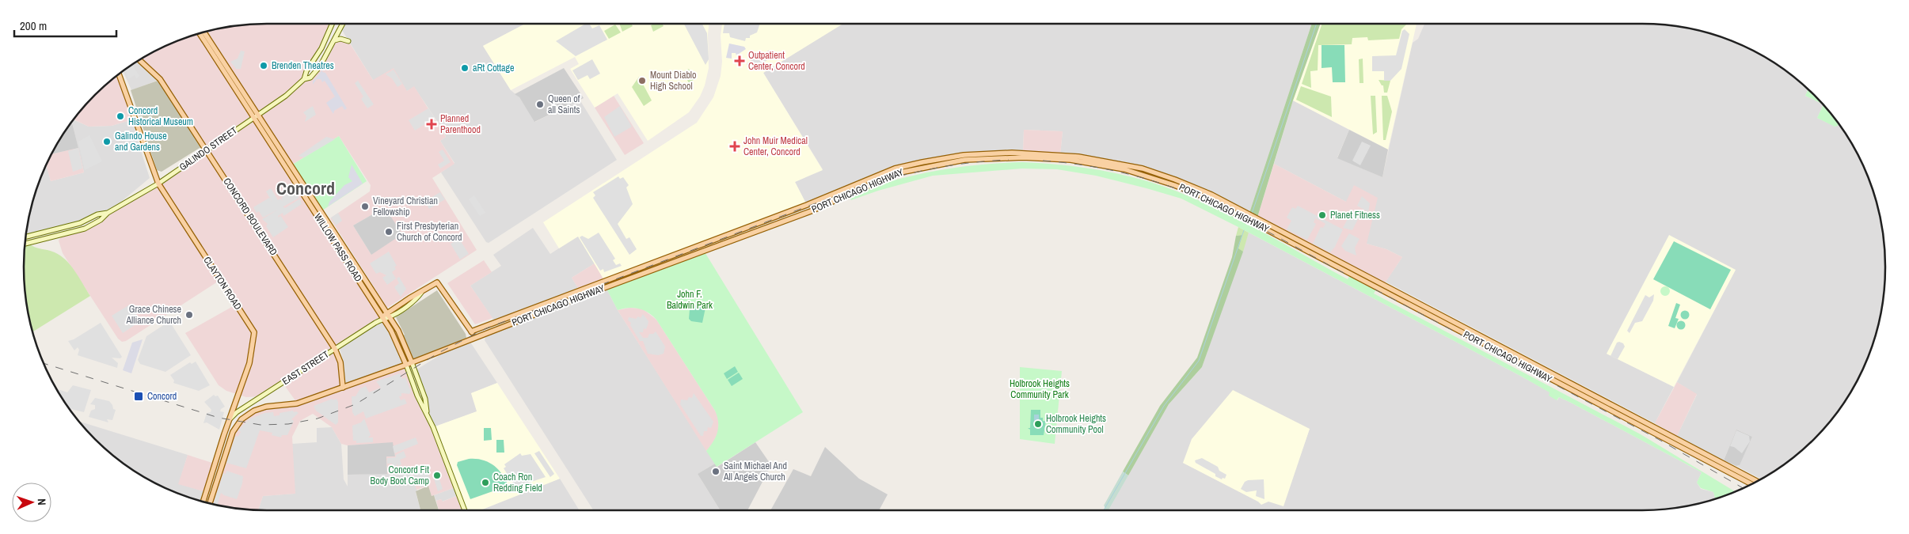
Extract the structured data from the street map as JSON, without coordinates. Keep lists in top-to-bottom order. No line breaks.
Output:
{"streets":{"main road":["GALINDO STREET","PORT CHICAGO HIGHWAY","CONCORD BOULEVARD","WILLOW PASS ROAD","CLAYTON ROAD","EAST STREET"]},"crossings":[["GALINDO STREET","CONCORD BOULEVARD"],["GALINDO STREET","WILLOW PASS ROAD"],["GALINDO STREET","CLAYTON ROAD"],["PORT CHICAGO HIGHWAY","CONCORD BOULEVARD"],["PORT CHICAGO HIGHWAY","WILLOW PASS ROAD"],["PORT CHICAGO HIGHWAY","EAST STREET"],["CONCORD BOULEVARD","EAST STREET"],["WILLOW PASS ROAD","EAST STREET"],["CLAYTON ROAD","EAST STREET"]],"districts":["Concord"],"parks":["John F. Baldwin Park","Holbrook Heights Community Park"],"places":{"health":["Outpatient Center, Concord","Planned Parenthood","John Muir Medical Center, Concord"],"other":["Brenden Theatres","aRt Cottage","Mount Diablo High School","Queen of all Saints","Concord Historical Museum","Galindo House and Gardens","Vineyard Christian Fellowship","Planet Fitness","First Presbyterian Church of Concord","Grace Chinese Alliance Church","Holbrook Heights Community Pool","Saint Michael And All Angels Church","Concord Fit Body Boot Camp","Coach Ron Redding Field"],"transit":["Concord"]},"scale_bar":"200 m","north":"right"}
